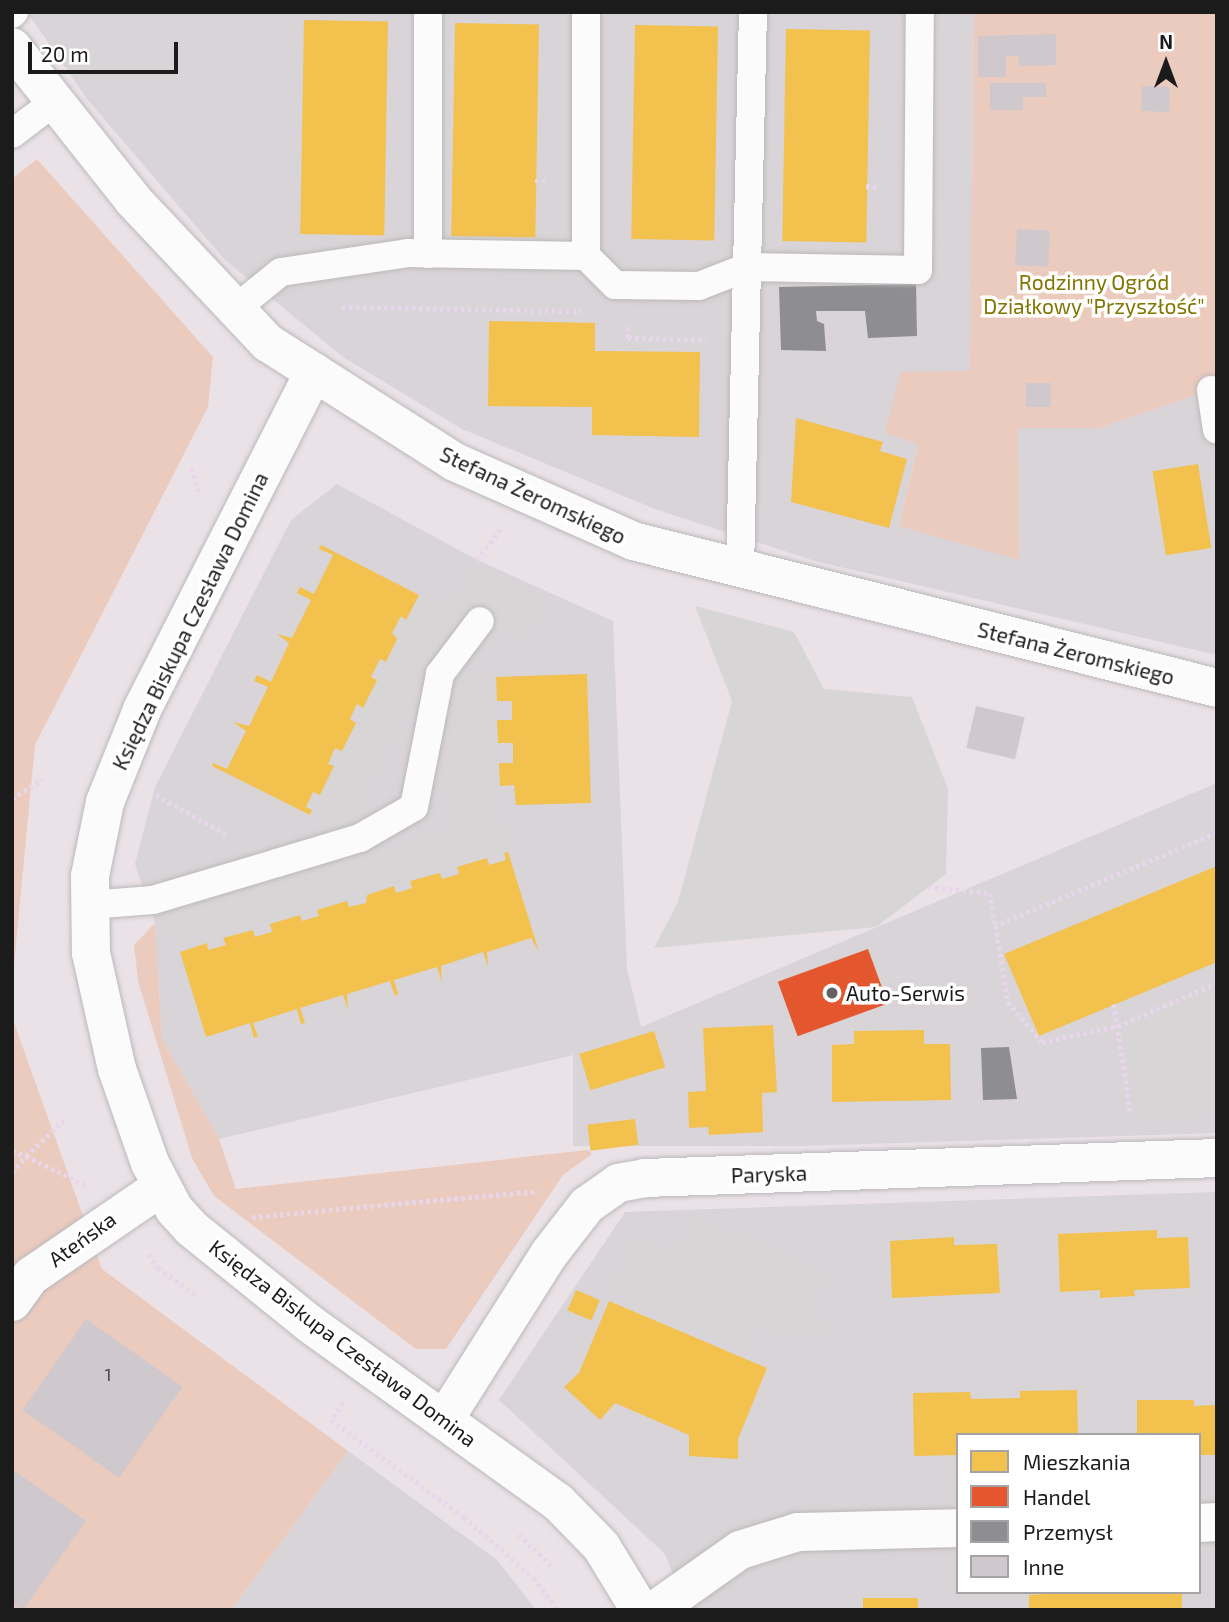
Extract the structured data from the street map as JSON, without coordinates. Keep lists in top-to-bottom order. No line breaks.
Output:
{"streets":{"street":["Stefana Żeromskiego","Księdza Biskupa Czesława Domina","Paryska","Ateńska"]},"crossings":[["Stefana Żeromskiego","Księdza Biskupa Czesława Domina"],["Księdza Biskupa Czesława Domina","Paryska"],["Księdza Biskupa Czesława Domina","Ateńska"]],"parks":["Rodzinny Ogród Działkowy \"Przyszłość\""],"places":["Auto-Serwis"],"house_numbers":["1"],"legend":["Mieszkania","Handel","Przemysł","Inne"],"scale_bar":"20 m","north":"top"}
